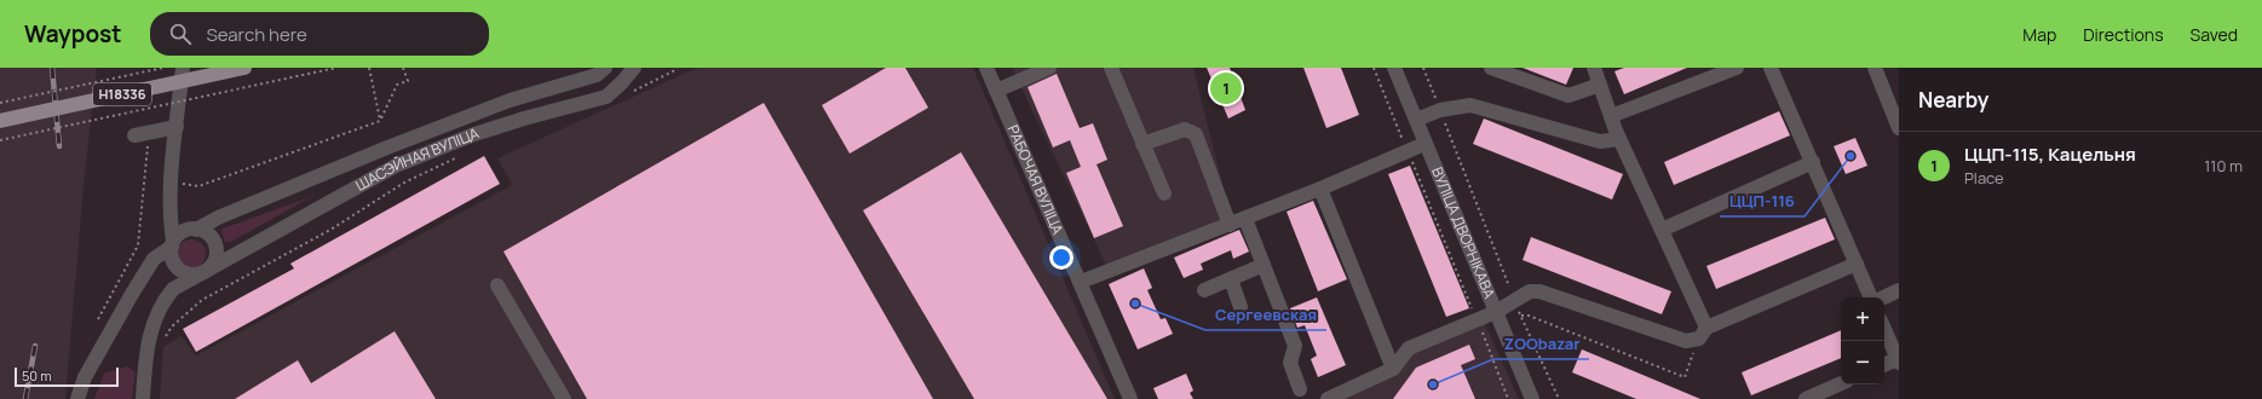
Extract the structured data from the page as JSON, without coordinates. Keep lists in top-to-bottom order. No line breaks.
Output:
{"streets":{"main road":["Н18336"],"street":["ШАСЭЙНАЯ ВУЛІЦА","РАБОЧАЯ ВУЛІЦА","ВУЛІЦА ДВОРНІКАВА"]},"places":["ЦЦП-116","Сергеевская","ZOObazar"],"scale_bar":"50 m","page":{"header":"Waypost","search":"Search here","nav":["Map","Directions","Saved"],"heading":"Nearby","pins":"1","list":[{"mark":"1","name":"ЦЦП-115, Кацельня","note":"Place","value":"110 m"}],"map_buttons":["+","−"],"scale":"50 m"}}
